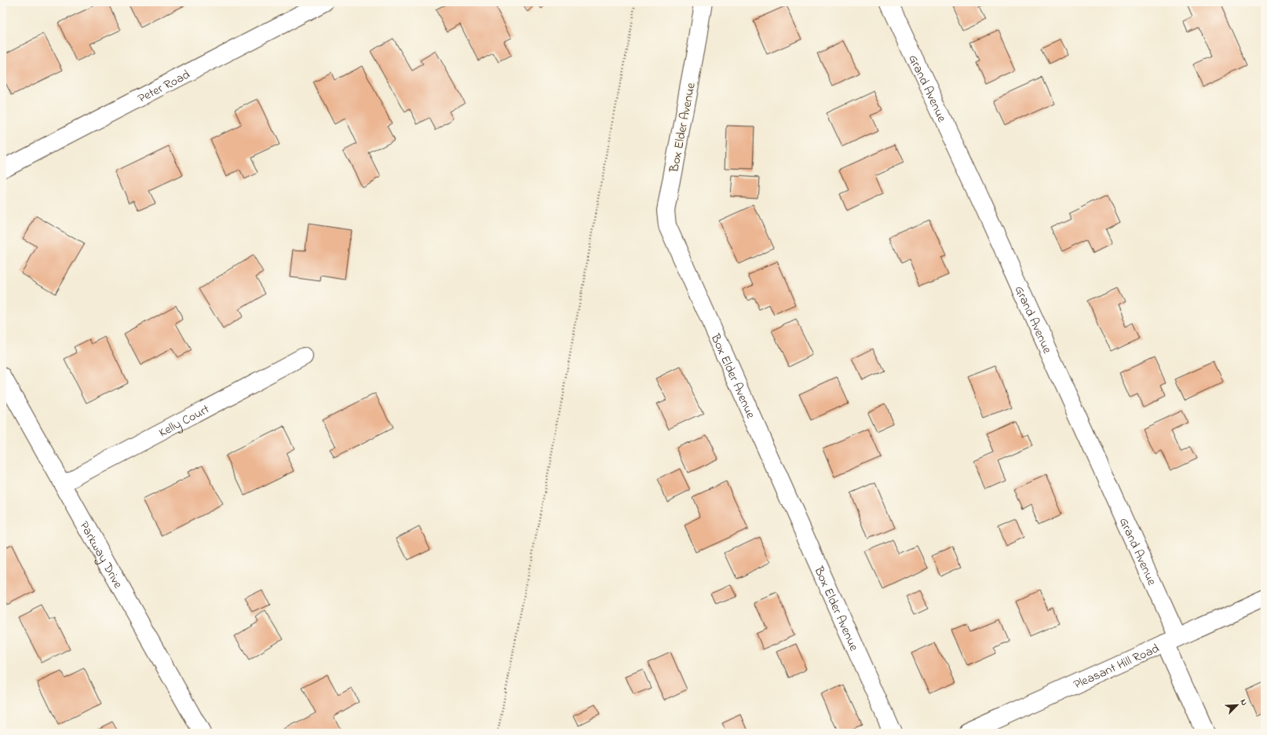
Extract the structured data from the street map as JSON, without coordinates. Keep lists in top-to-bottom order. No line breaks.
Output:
{"streets":{"street":["Peter Road","Grand Avenue","Box Elder Avenue","Kelly Court","Parkway Drive","Pleasant Hill Road"]},"crossings":[["Grand Avenue","Pleasant Hill Road"],["Kelly Court","Parkway Drive"]],"north":"top right"}
